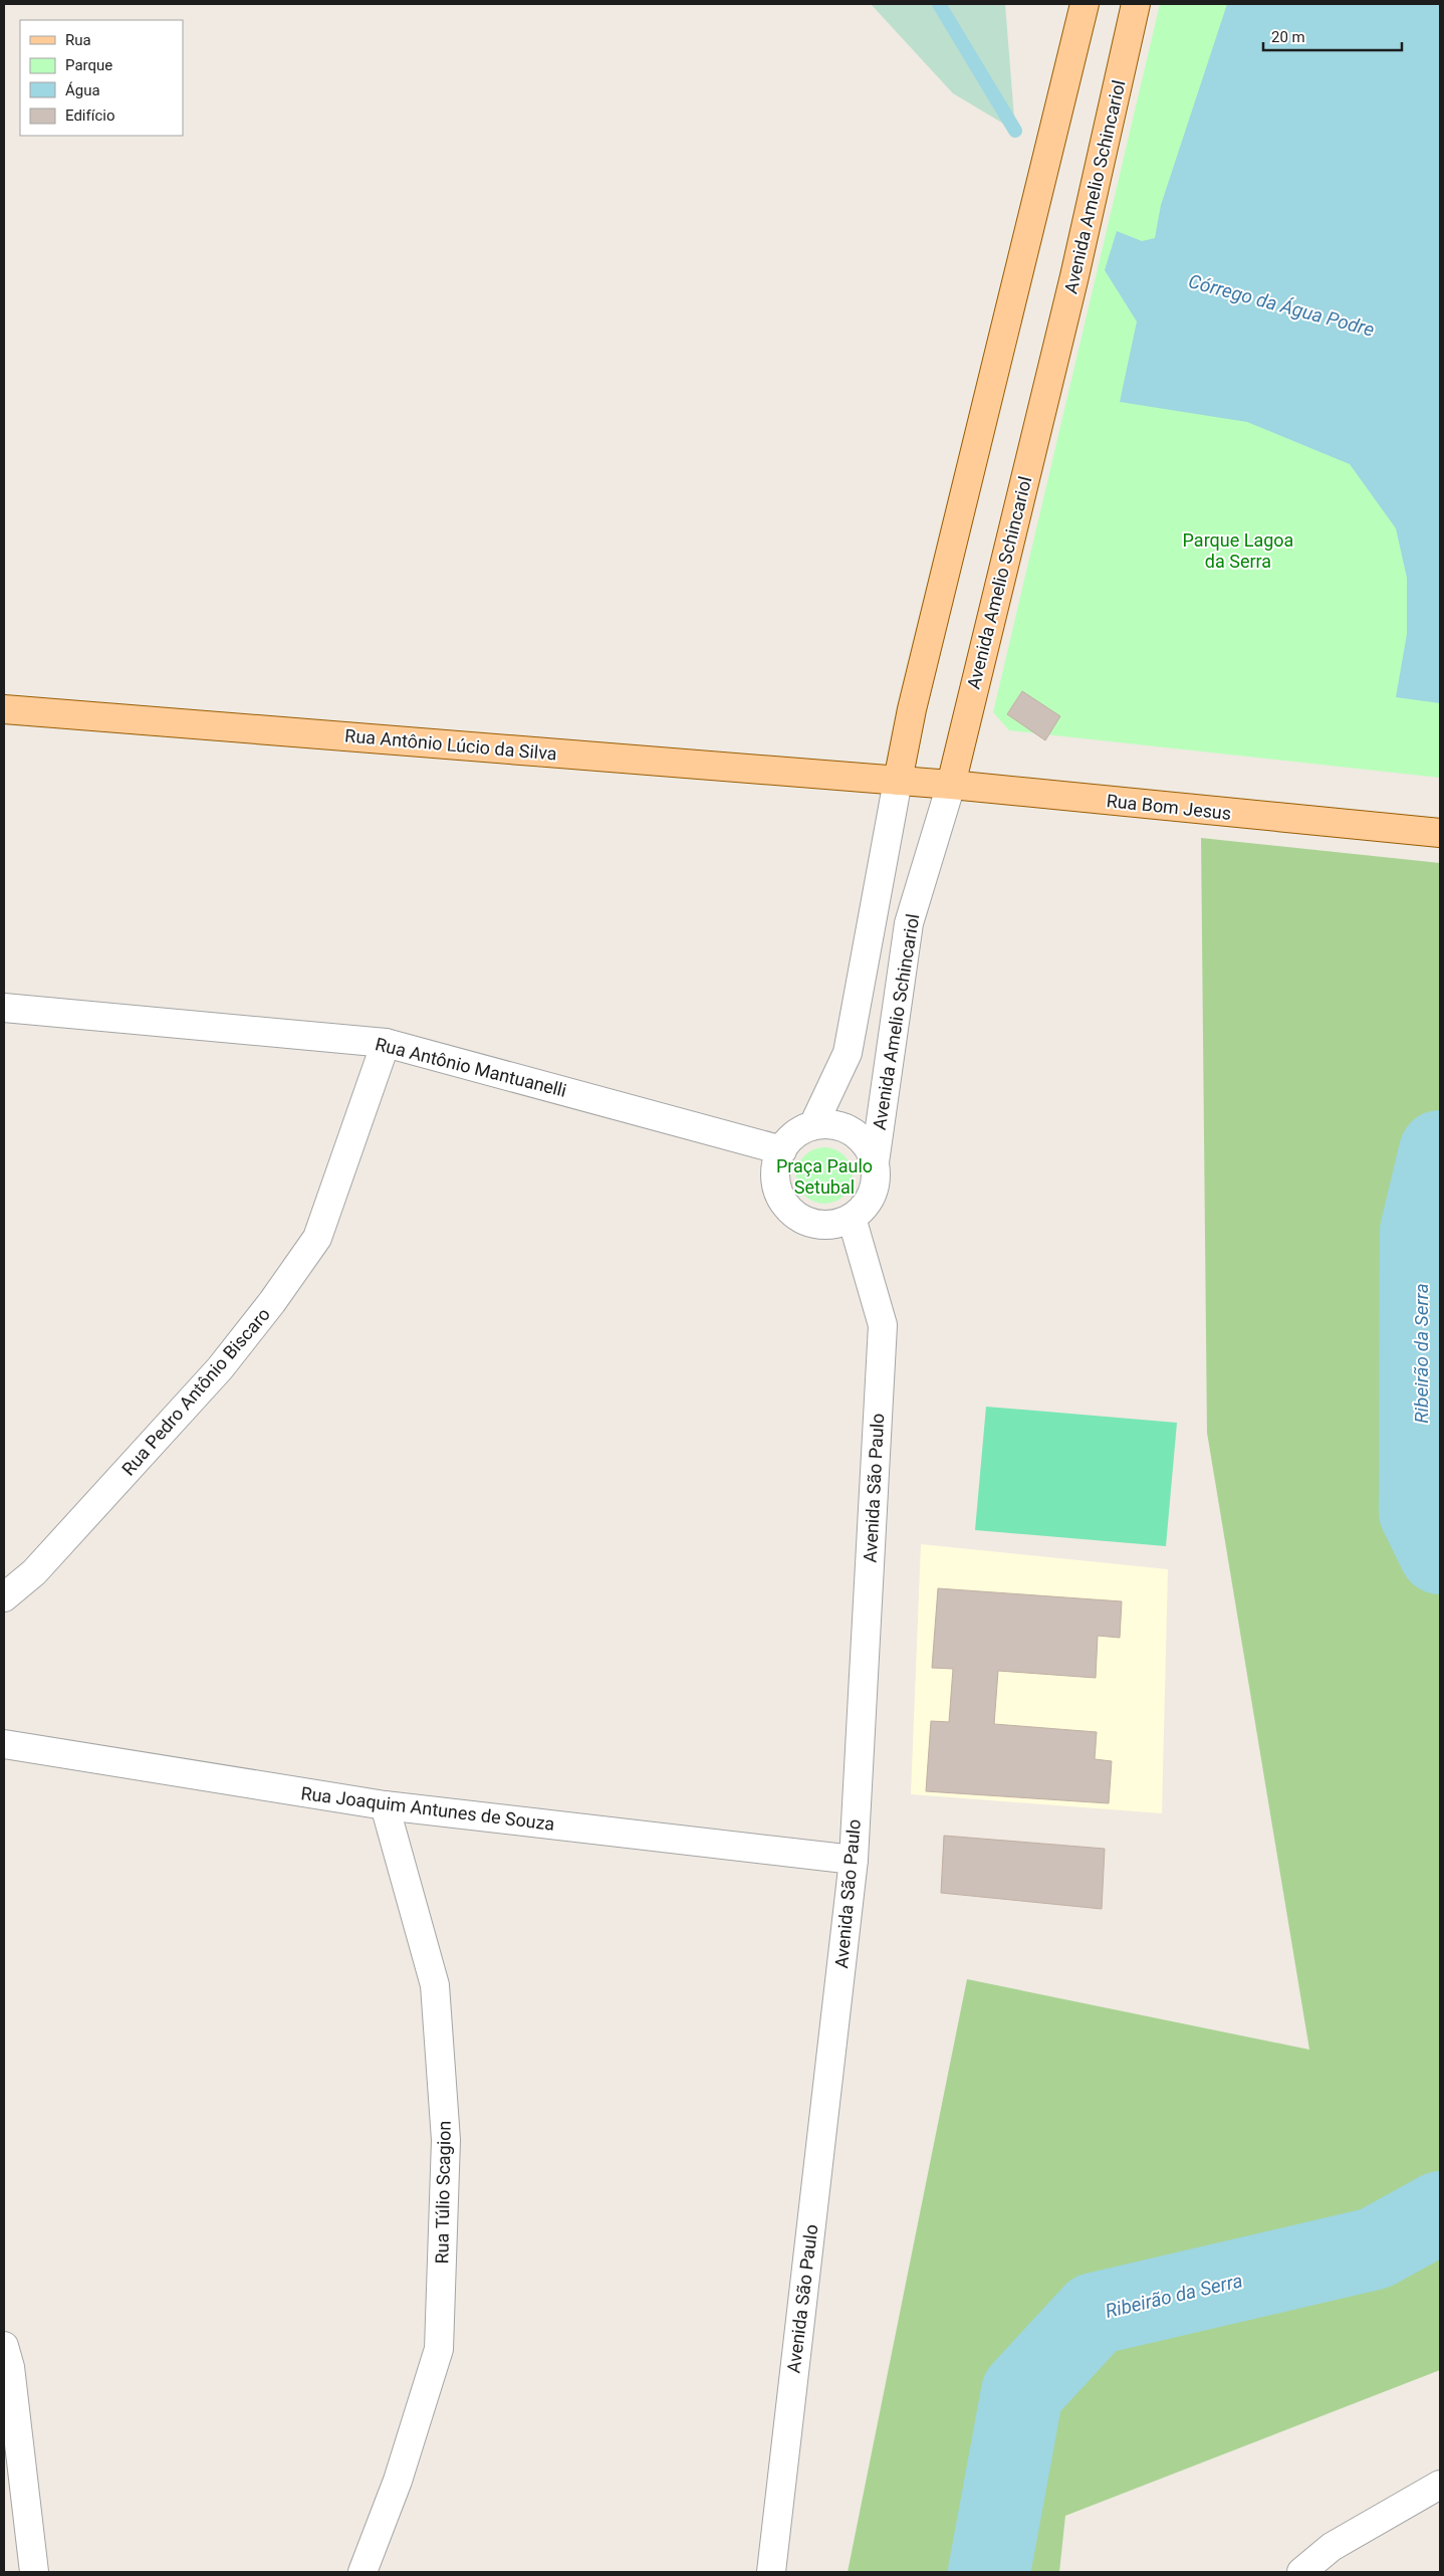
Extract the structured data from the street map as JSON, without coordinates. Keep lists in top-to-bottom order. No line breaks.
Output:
{"streets":{"main road":["Avenida Amelio Schincariol","Rua Antônio Lúcio da Silva","Rua Bom Jesus"],"street":["Rua Antônio Mantuanelli","Rua Pedro Antônio Biscaro","Avenida São Paulo","Rua Joaquim Antunes de Souza","Rua Túlio Scagion"]},"crossings":[["Avenida Amelio Schincariol","Rua Bom Jesus"],["Avenida Amelio Schincariol","Rua Antônio Mantuanelli"],["Avenida Amelio Schincariol","Avenida São Paulo"],["Rua Antônio Lúcio da Silva","Rua Bom Jesus"],["Rua Antônio Mantuanelli","Rua Pedro Antônio Biscaro"],["Rua Antônio Mantuanelli","Avenida São Paulo"],["Avenida São Paulo","Rua Joaquim Antunes de Souza"],["Rua Joaquim Antunes de Souza","Rua Túlio Scagion"]],"water":["Córrego da Água Podre","Ribeirão da Serra"],"parks":["Parque Lagoa da Serra","Praça Paulo Setubal"],"legend":["Rua","Parque","Água","Edifício"],"scale_bar":"20 m"}
